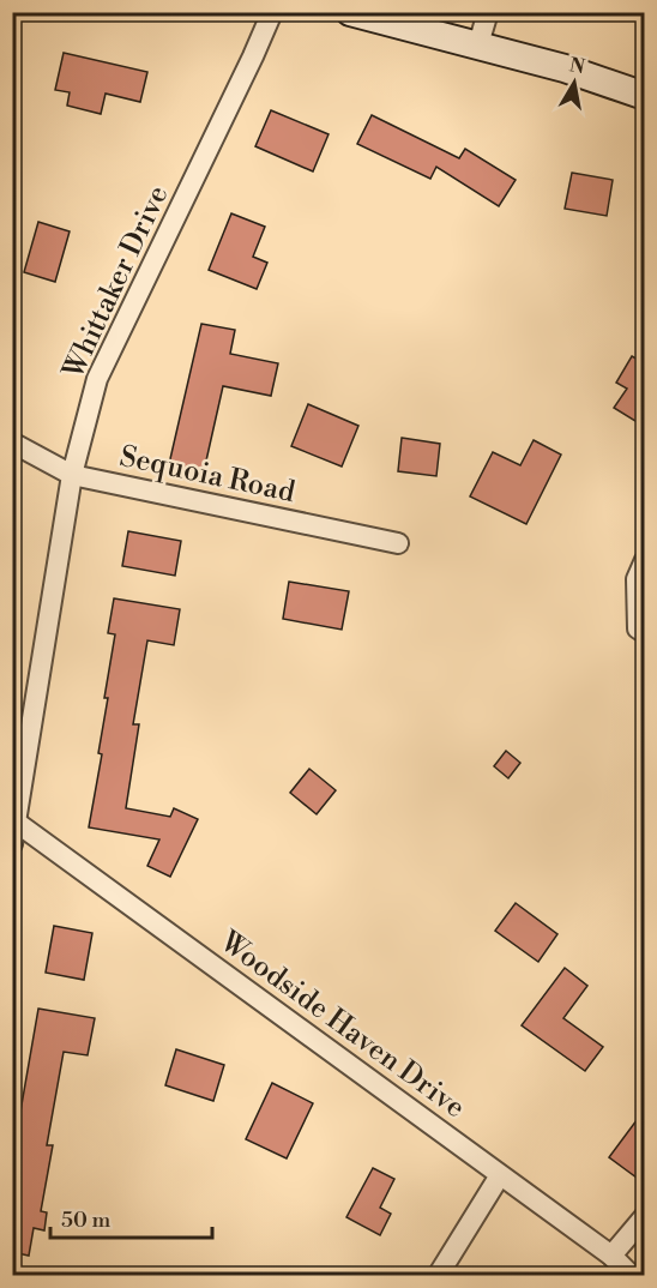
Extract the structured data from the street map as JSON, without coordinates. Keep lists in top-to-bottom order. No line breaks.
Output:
{"streets":{"street":["Whittaker Drive","Sequoia Road","Woodside Haven Drive"]},"crossings":[["Whittaker Drive","Sequoia Road"],["Whittaker Drive","Woodside Haven Drive"]],"scale_bar":"50 m","north":"top"}
